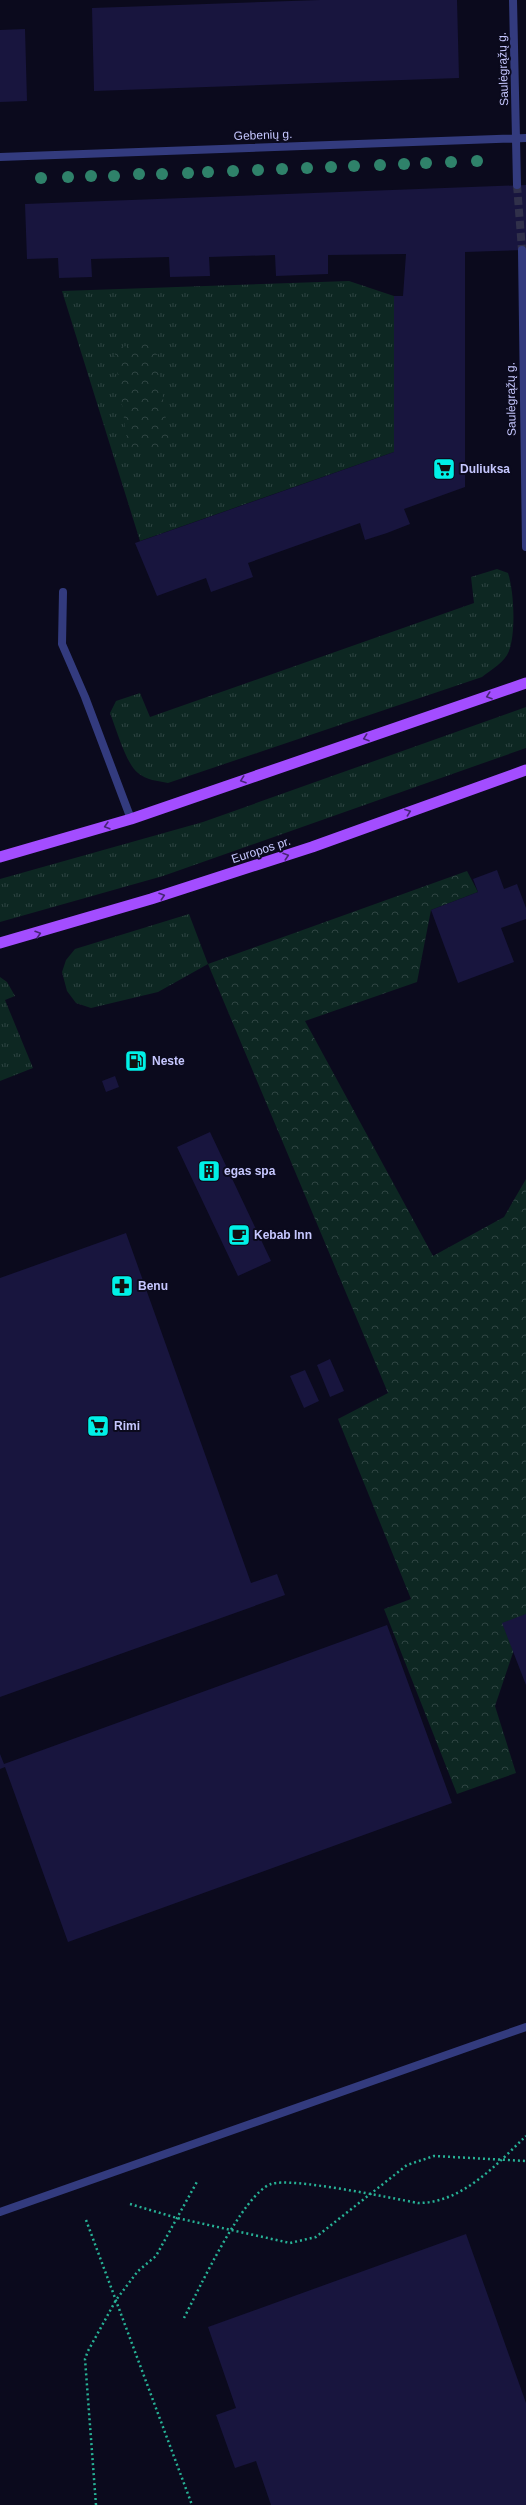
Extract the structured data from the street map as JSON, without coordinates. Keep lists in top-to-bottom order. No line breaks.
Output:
{"streets":{"main road":["Europos pr."],"street":["Saulėgrąžų g.","Gebenių g."]},"crossings":[["Saulėgrąžų g.","Gebenių g."]],"places":{"supermarket":["Duliuksa","Rimi"],"fuel station":["Neste"],"building":["egas spa"],"cafe":["Kebab Inn"],"pharmacy":["Benu"]}}
